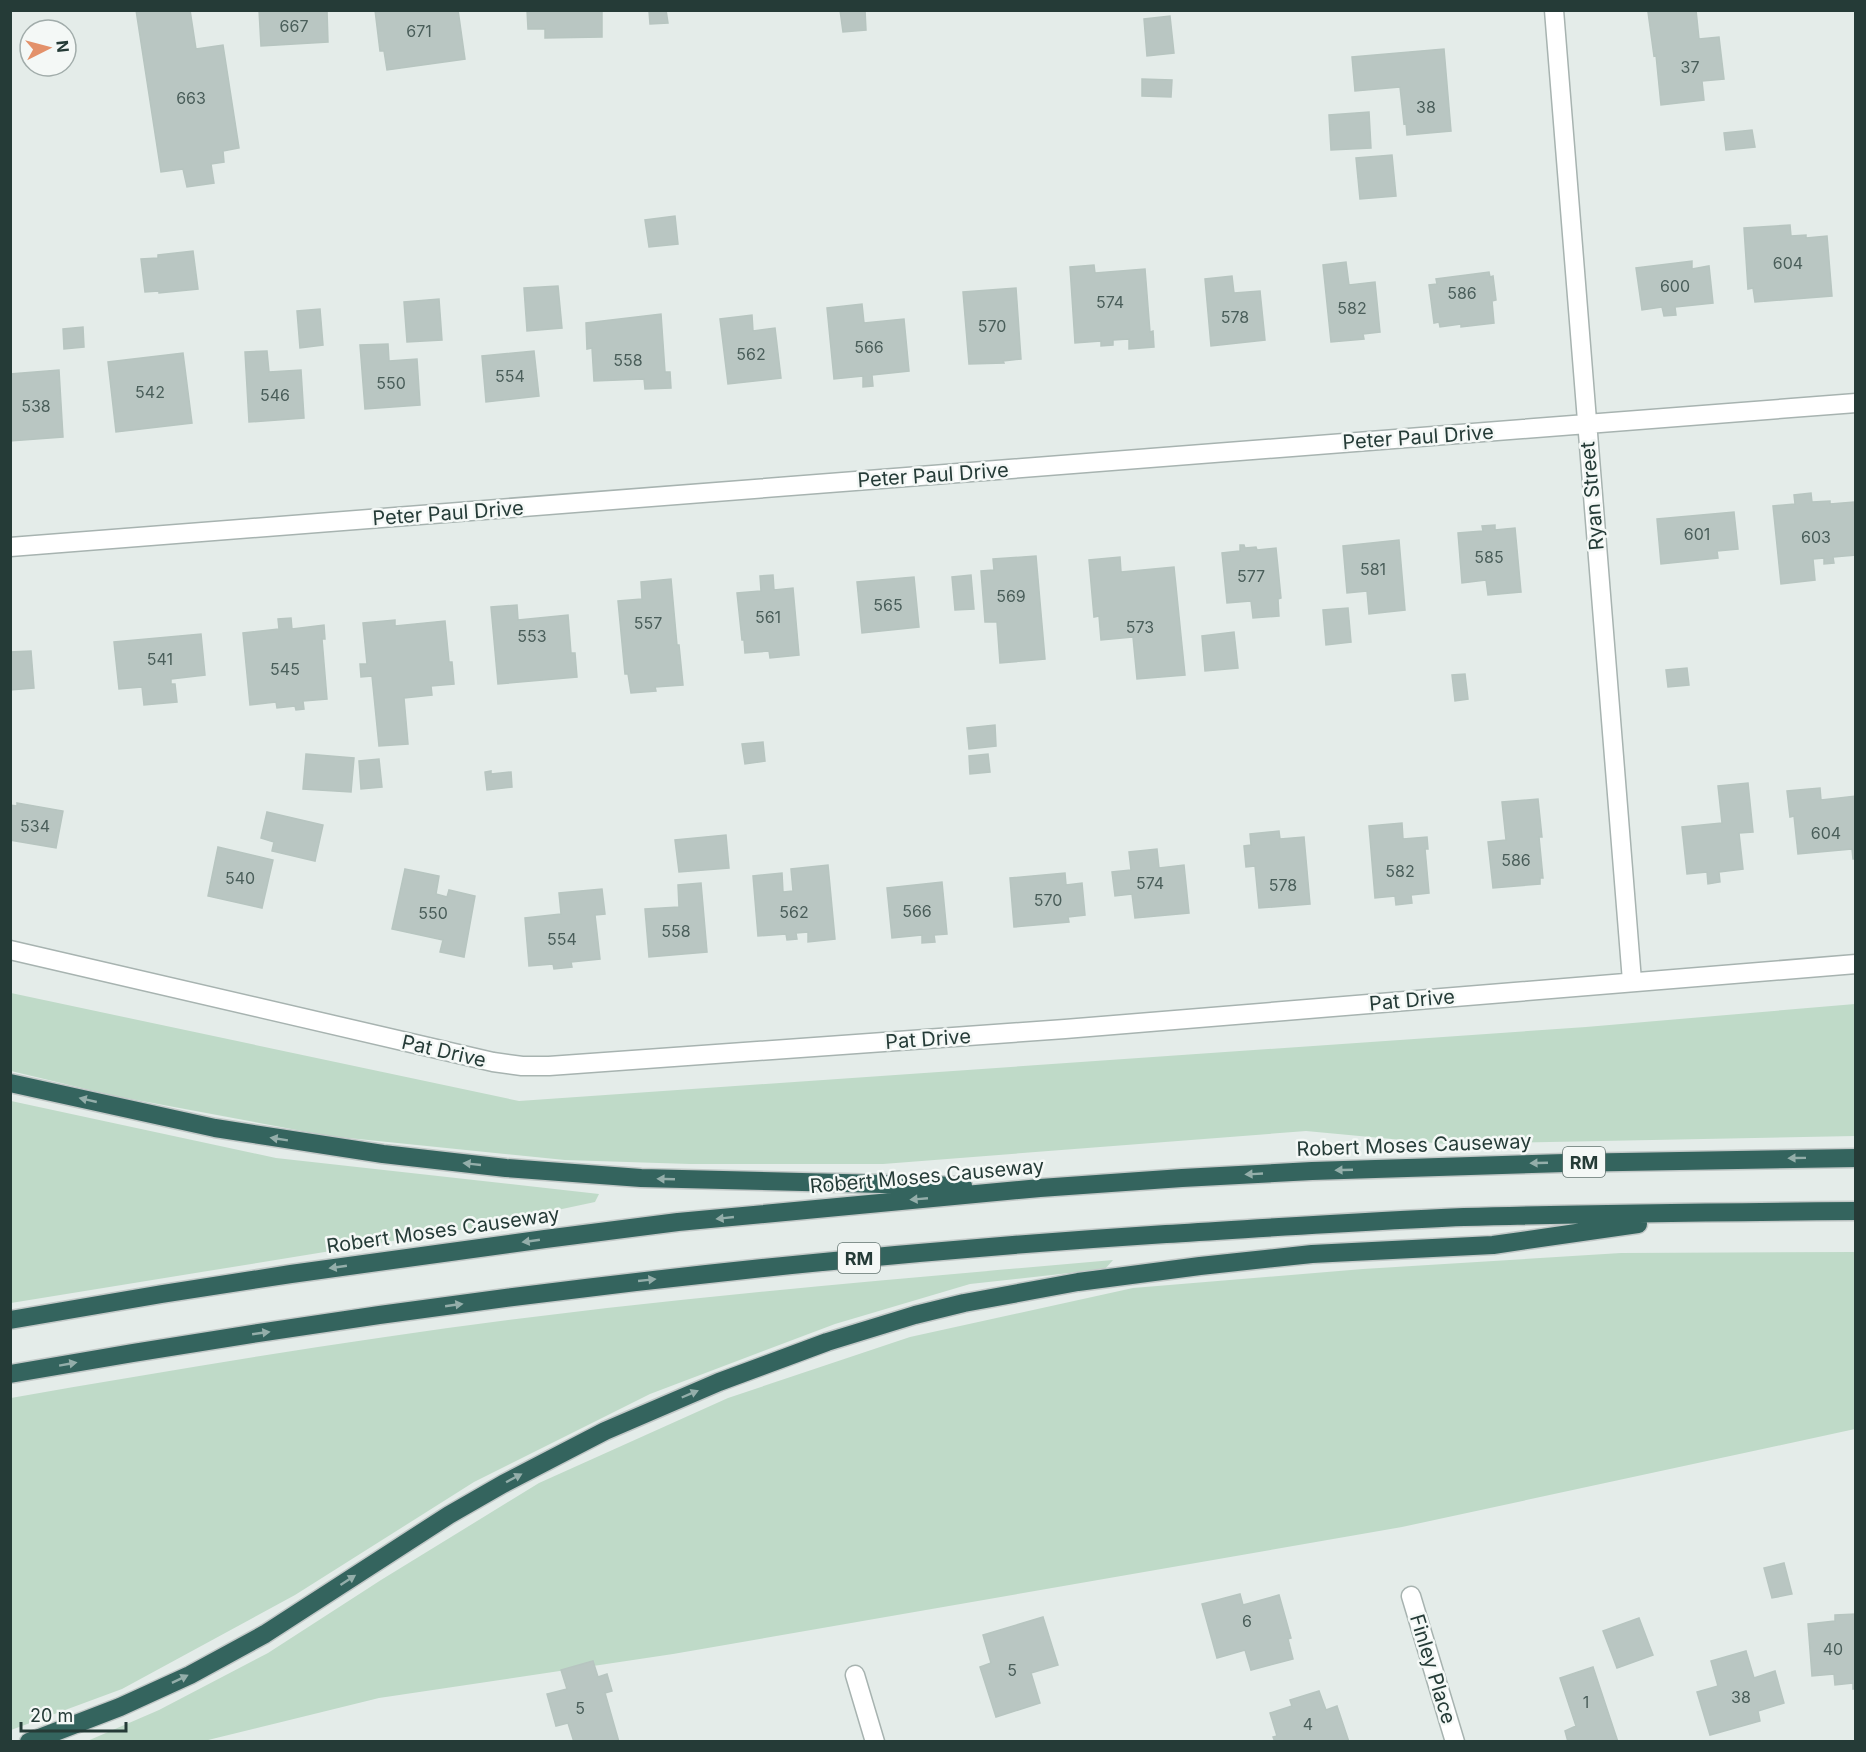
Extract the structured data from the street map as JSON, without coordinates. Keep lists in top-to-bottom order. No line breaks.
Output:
{"streets":{"highway":["Robert Moses Causeway","RM"],"street":["Peter Paul Drive","Ryan Street","Pat Drive","Finley Place"]},"crossings":[["Peter Paul Drive","Ryan Street"],["Ryan Street","Pat Drive"]],"house_numbers":["667","671","37","663","38","604","600","586","574","582","578","570","566","562","558","554","550","542","546","538","601","603","585","581","577","569","565","561","557","573","553","541","545","534","604","586","582","540","574","578","570","566","562","550","558","554","6","40","5","38","1","5","4"],"scale_bar":"20 m","north":"right"}
